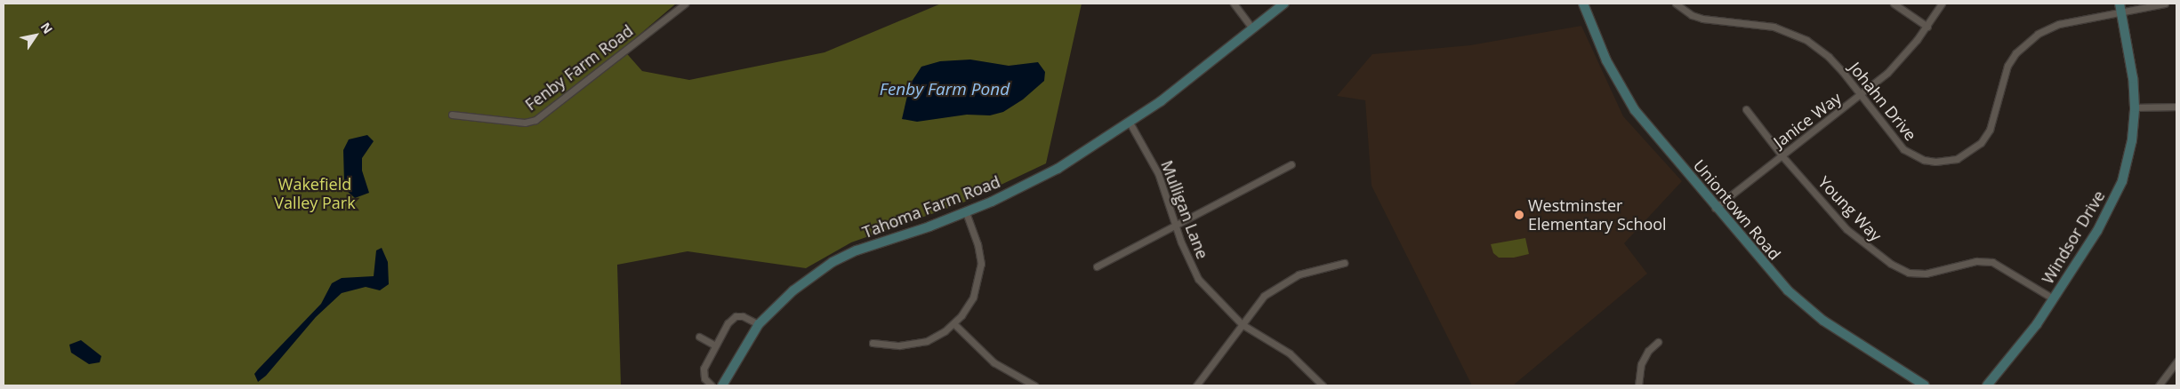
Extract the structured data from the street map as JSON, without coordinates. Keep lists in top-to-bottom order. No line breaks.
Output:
{"streets":{"street":["Fenby Farm Road","Johahn Drive","Janice Way","Tahoma Farm Road","Young Way","Mulligan Lane","Uniontown Road","Windsor Drive"]},"crossings":[["Johahn Drive","Janice Way"],["Johahn Drive","Windsor Drive"],["Janice Way","Young Way"],["Janice Way","Uniontown Road"],["Tahoma Farm Road","Mulligan Lane"],["Young Way","Windsor Drive"]],"water":["Fenby Farm Pond"],"parks":["Wakefield Valley Park"],"places":["Westminster Elementary School"],"north":"top right"}
